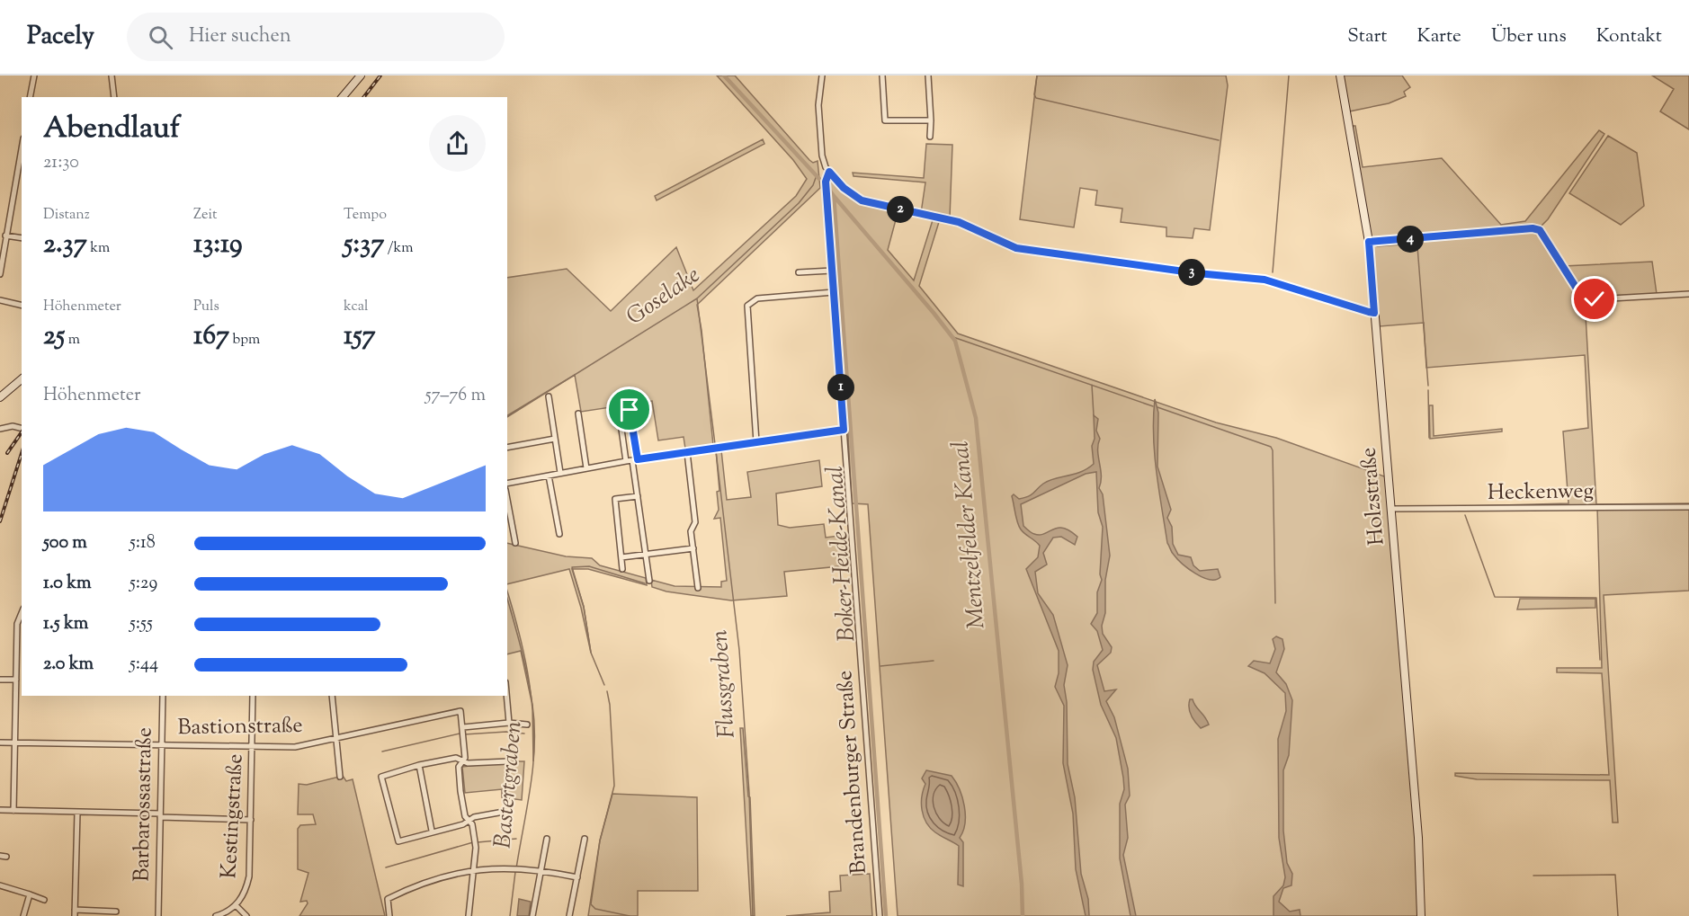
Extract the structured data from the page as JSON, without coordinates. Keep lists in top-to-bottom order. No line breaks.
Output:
{"streets":{"main road":["Holzstraße"],"street":["Heckenweg","Bastionstraße","Brandenburger Straße","Barbarossastraße","Kestingstraße"]},"crossings":[["Heckenweg","Holzstraße"],["Bastionstraße","Barbarossastraße"],["Bastionstraße","Kestingstraße"]],"water":["Goselake","Mentzelfelder Kanal","Boker-Heide-Kanal","Flussgraben","Bastertgraben"],"page":{"header":"Pacely","search":"Hier suchen","nav":["Start","Karte","Über uns","Kontakt"],"heading":["Abendlauf","21:30"],"stats":[["Distanz","2.37 km"],["Zeit","13:19"],["Tempo","5:37 /km"],["Höhenmeter","25 m"],["Puls","167 bpm"],["kcal","157"]],"pins":["2","4","3","1"],"chart":["Höhenmeter","57–76 m"],"list":[{"name":"500 m","note":"5:18"},{"name":"1.0 km","note":"5:29"},{"name":"1.5 km","note":"5:55"},{"name":"2.0 km","note":"5:44"}]}}
